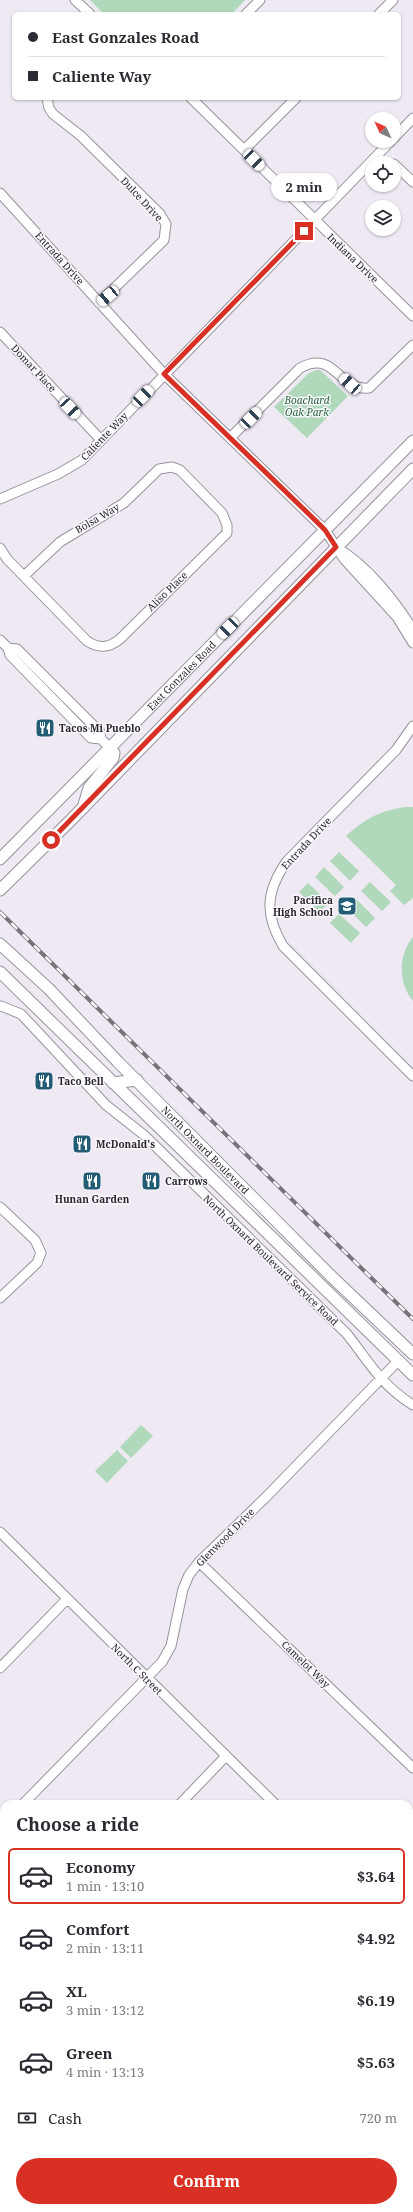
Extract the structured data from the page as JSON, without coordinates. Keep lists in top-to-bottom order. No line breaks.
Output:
{"streets":{"main road":["East Gonzales Road","North Oxnard Boulevard"],"street":["Dulce Drive","Entrada Drive","Indiana Drive","Domar Place","Caliente Way","Bolsa Way","Aliso Place","North Oxnard Boulevard Service Road","Glenwood Drive","Camelot Way","North C Street"]},"crossings":[["Dulce Drive","Entrada Drive"],["Entrada Drive","Caliente Way"],["Entrada Drive","East Gonzales Road"],["Indiana Drive","Caliente Way"],["Domar Place","Caliente Way"],["Bolsa Way","Aliso Place"],["North Oxnard Boulevard","Glenwood Drive"],["North Oxnard Boulevard Service Road","Glenwood Drive"],["Glenwood Drive","Camelot Way"],["Glenwood Drive","North C Street"]],"parks":["Boachard Oak Park"],"places":{"restaurant":["Tacos Mi Pueblo","Taco Bell","McDonald's","Hunan Garden","Carrows"],"school or university":["Pacifica High School"]},"north":"top left","page":{"banner":["East Gonzales Road","Caliente Way"],"bubble":"2 min","heading":"Choose a ride","list":[{"name":"Economy","note":"1 min · 13:10","value":"$3.64"},{"name":"Comfort","note":"2 min · 13:11","value":"$4.92"},{"name":"XL","note":"3 min · 13:12","value":"$6.19"},{"name":"Green","note":"4 min · 13:13","value":"$5.63"}],"pay":["Cash","720 m"],"buttons":"Confirm"}}
